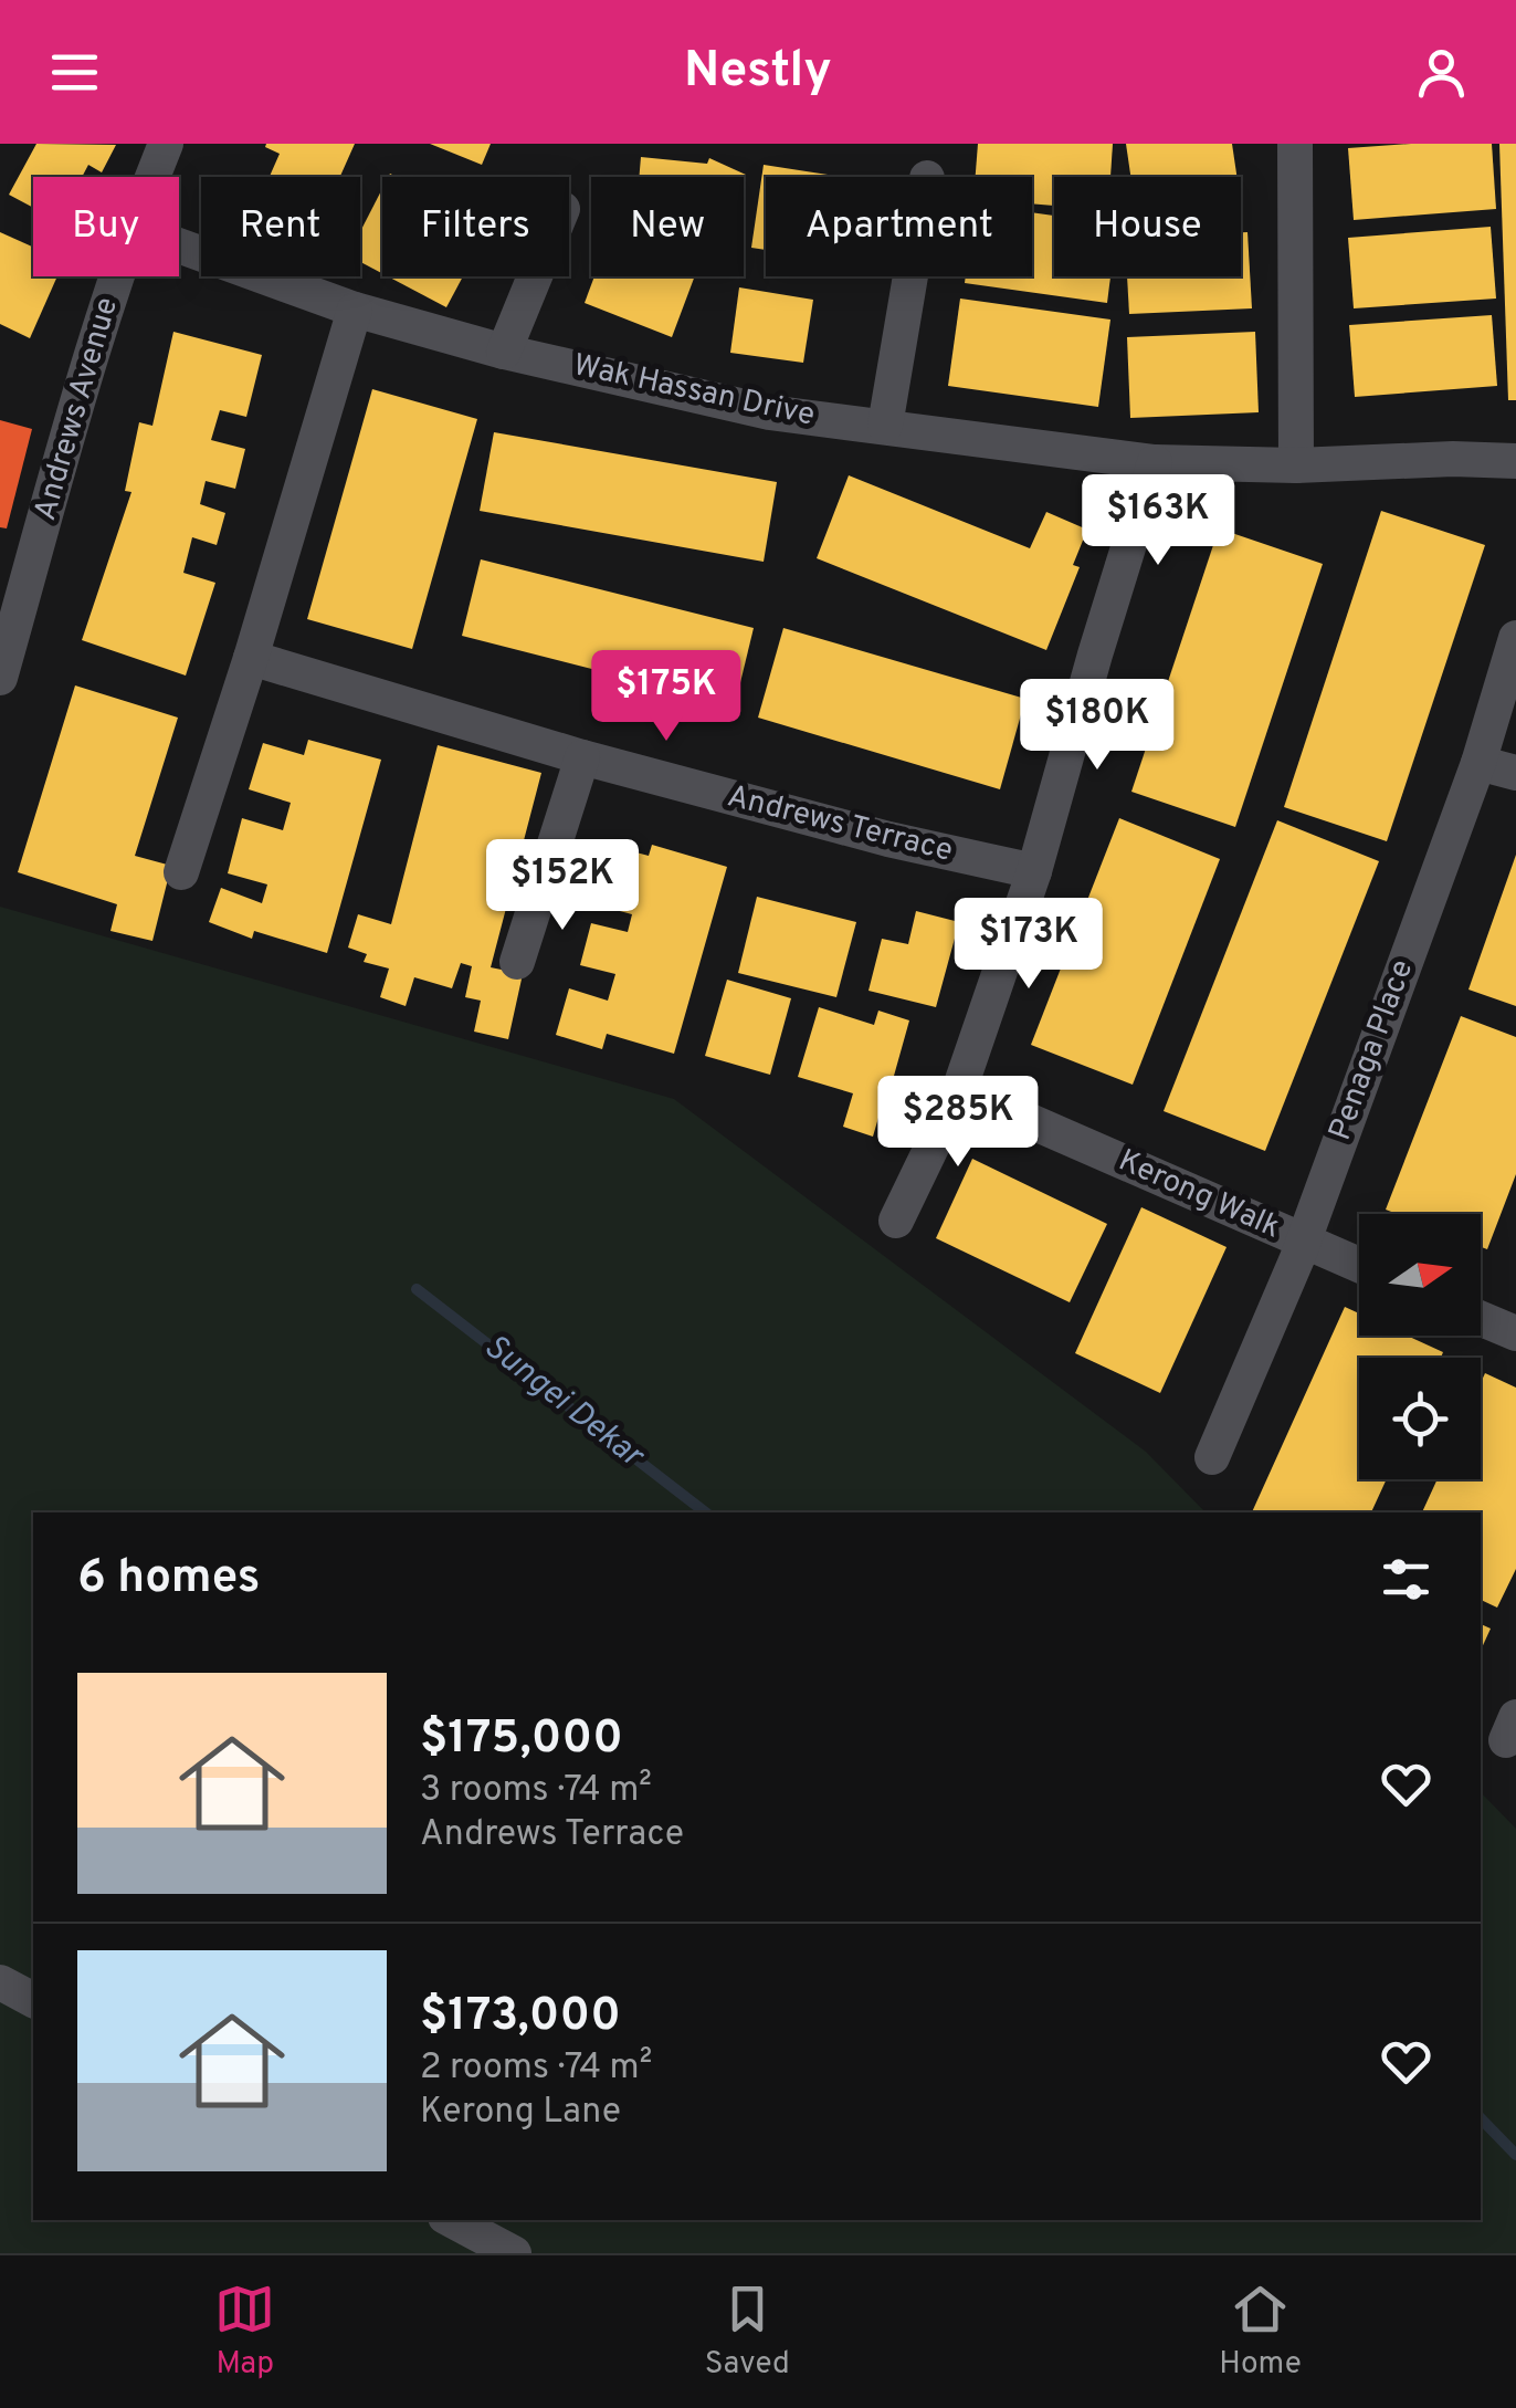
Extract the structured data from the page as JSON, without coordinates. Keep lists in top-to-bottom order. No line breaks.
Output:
{"streets":{"street":["Wak Hassan Drive","Andrews Avenue","Andrews Terrace","Penaga Place","Kerong Walk"]},"crossings":[["Penaga Place","Kerong Walk"]],"water":["Sungei Dekar"],"north":"right","page":{"header":"Nestly","chip":["Buy","Rent","Filters","New","Apartment","House"],"price":["$163K","$175K","$180K","$152K","$173K","$285K"],"heading":"6 homes","list":[{"name":"$175,000","note":"3 rooms · 74 m² · Andrews Terrace"},{"name":"$173,000","note":"2 rooms · 74 m² · Kerong Lane"}],"tabs":["Map","Saved","Home"]}}
